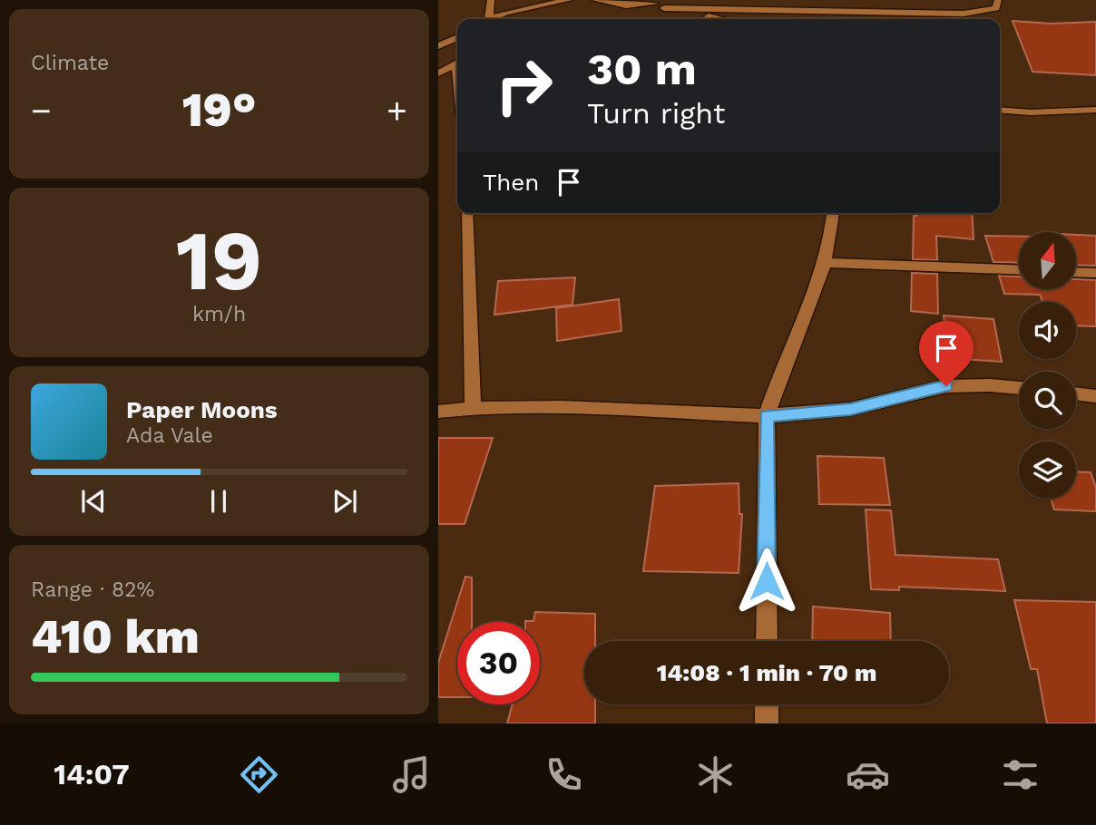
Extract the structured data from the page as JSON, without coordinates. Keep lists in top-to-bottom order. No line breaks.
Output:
{"north":"top","page":{"tile":["Climate",["19","km/h"],["Range · 82%","410 km"]],"turn":["30 m","Turn right"],"heat":["−","19°","+"],"then":"Then","song":["Paper Moons","Ada Vale"],"limit":"30","trip":"14:08 · 1 min · 70 m","tabs":"14:07"}}
